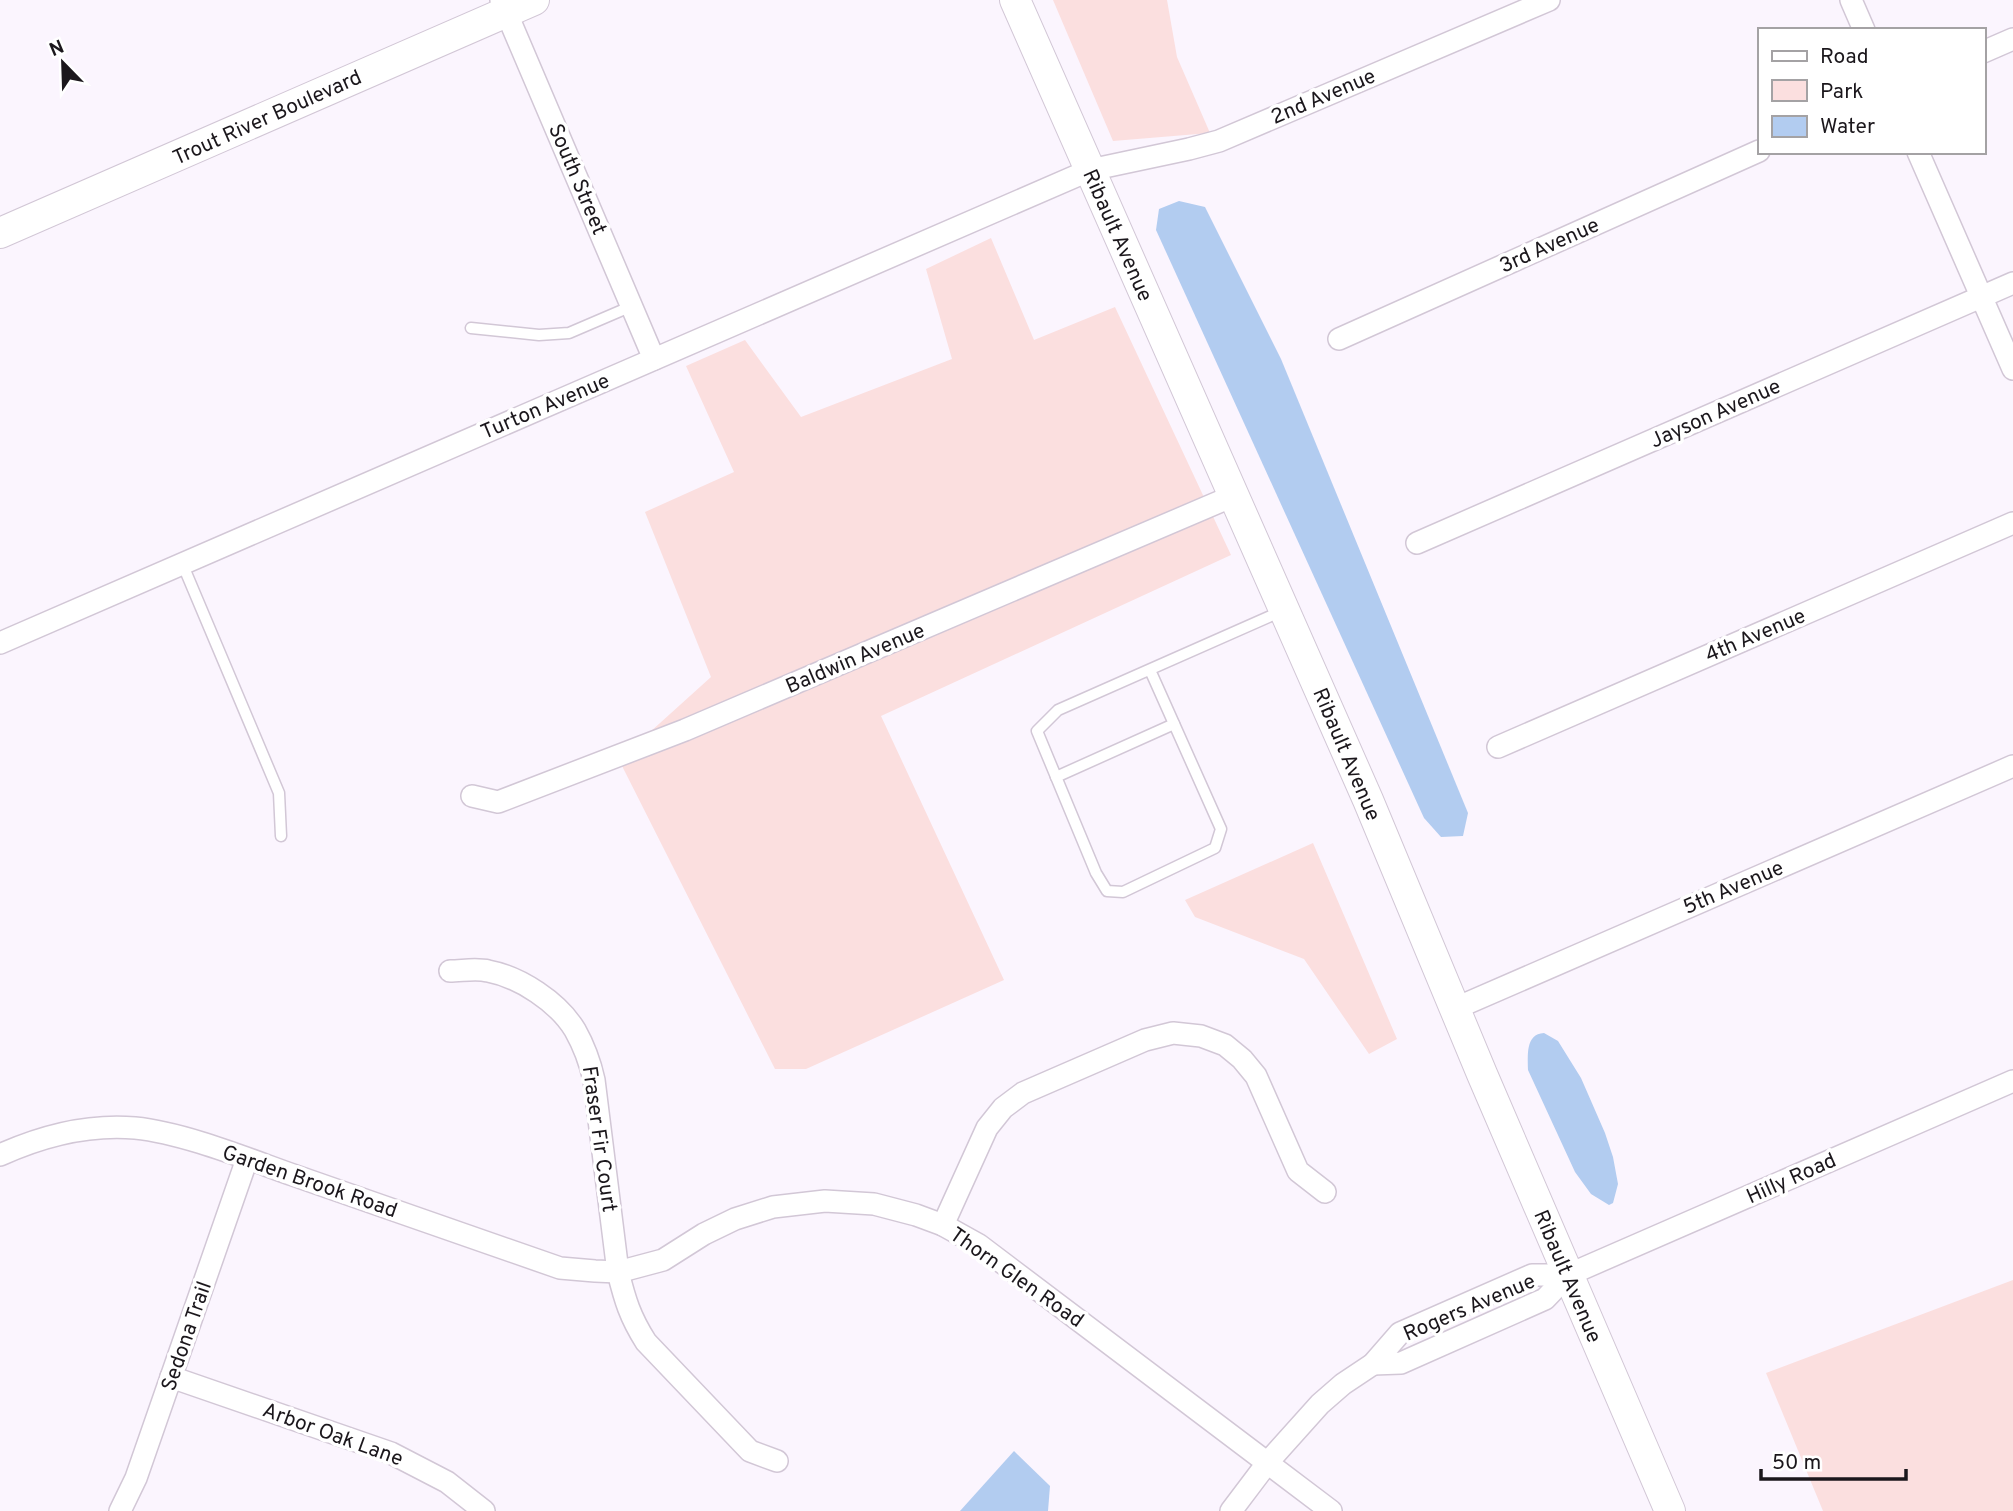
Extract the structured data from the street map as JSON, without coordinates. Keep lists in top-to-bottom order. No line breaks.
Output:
{"streets":{"street":["2nd Avenue","Trout River Boulevard","South Street","Ribault Avenue","3rd Avenue","Turton Avenue","Jayson Avenue","4th Avenue","Baldwin Avenue","5th Avenue","Fraser Fir Court","Hilly Road","Garden Brook Road","Thorn Glen Road","Rogers Avenue","Sedona Trail","Arbor Oak Lane"]},"crossings":[["2nd Avenue","Ribault Avenue"],["2nd Avenue","Turton Avenue"],["Trout River Boulevard","South Street"],["South Street","Turton Avenue"],["Ribault Avenue","Turton Avenue"],["Ribault Avenue","Baldwin Avenue"],["Ribault Avenue","5th Avenue"],["Ribault Avenue","Hilly Road"],["Ribault Avenue","Rogers Avenue"],["Fraser Fir Court","Garden Brook Road"],["Fraser Fir Court","Thorn Glen Road"],["Hilly Road","Rogers Avenue"],["Garden Brook Road","Thorn Glen Road"],["Garden Brook Road","Sedona Trail"],["Thorn Glen Road","Rogers Avenue"],["Sedona Trail","Arbor Oak Lane"]],"legend":["Road","Park","Water"],"scale_bar":"50 m","north":"top left"}
